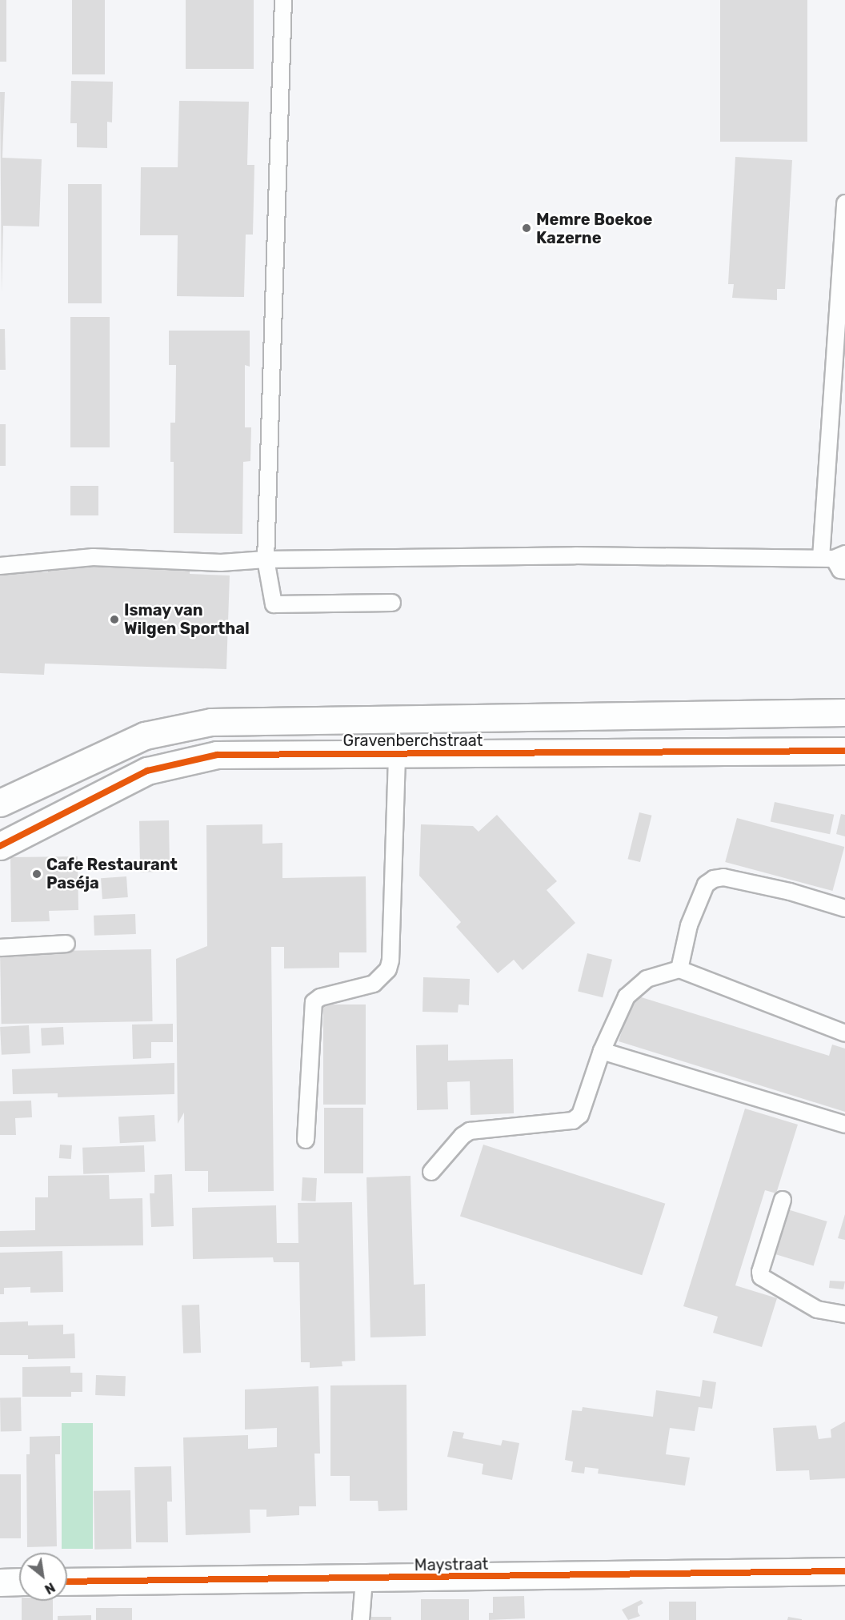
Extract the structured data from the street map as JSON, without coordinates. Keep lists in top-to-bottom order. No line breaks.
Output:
{"streets":{"street":["Gravenberchstraat","Maystraat"]},"places":["Memre Boekoe Kazerne","Ismay van Wilgen Sporthal","Cafe Restaurant Paséja"],"north":"bottom right"}
